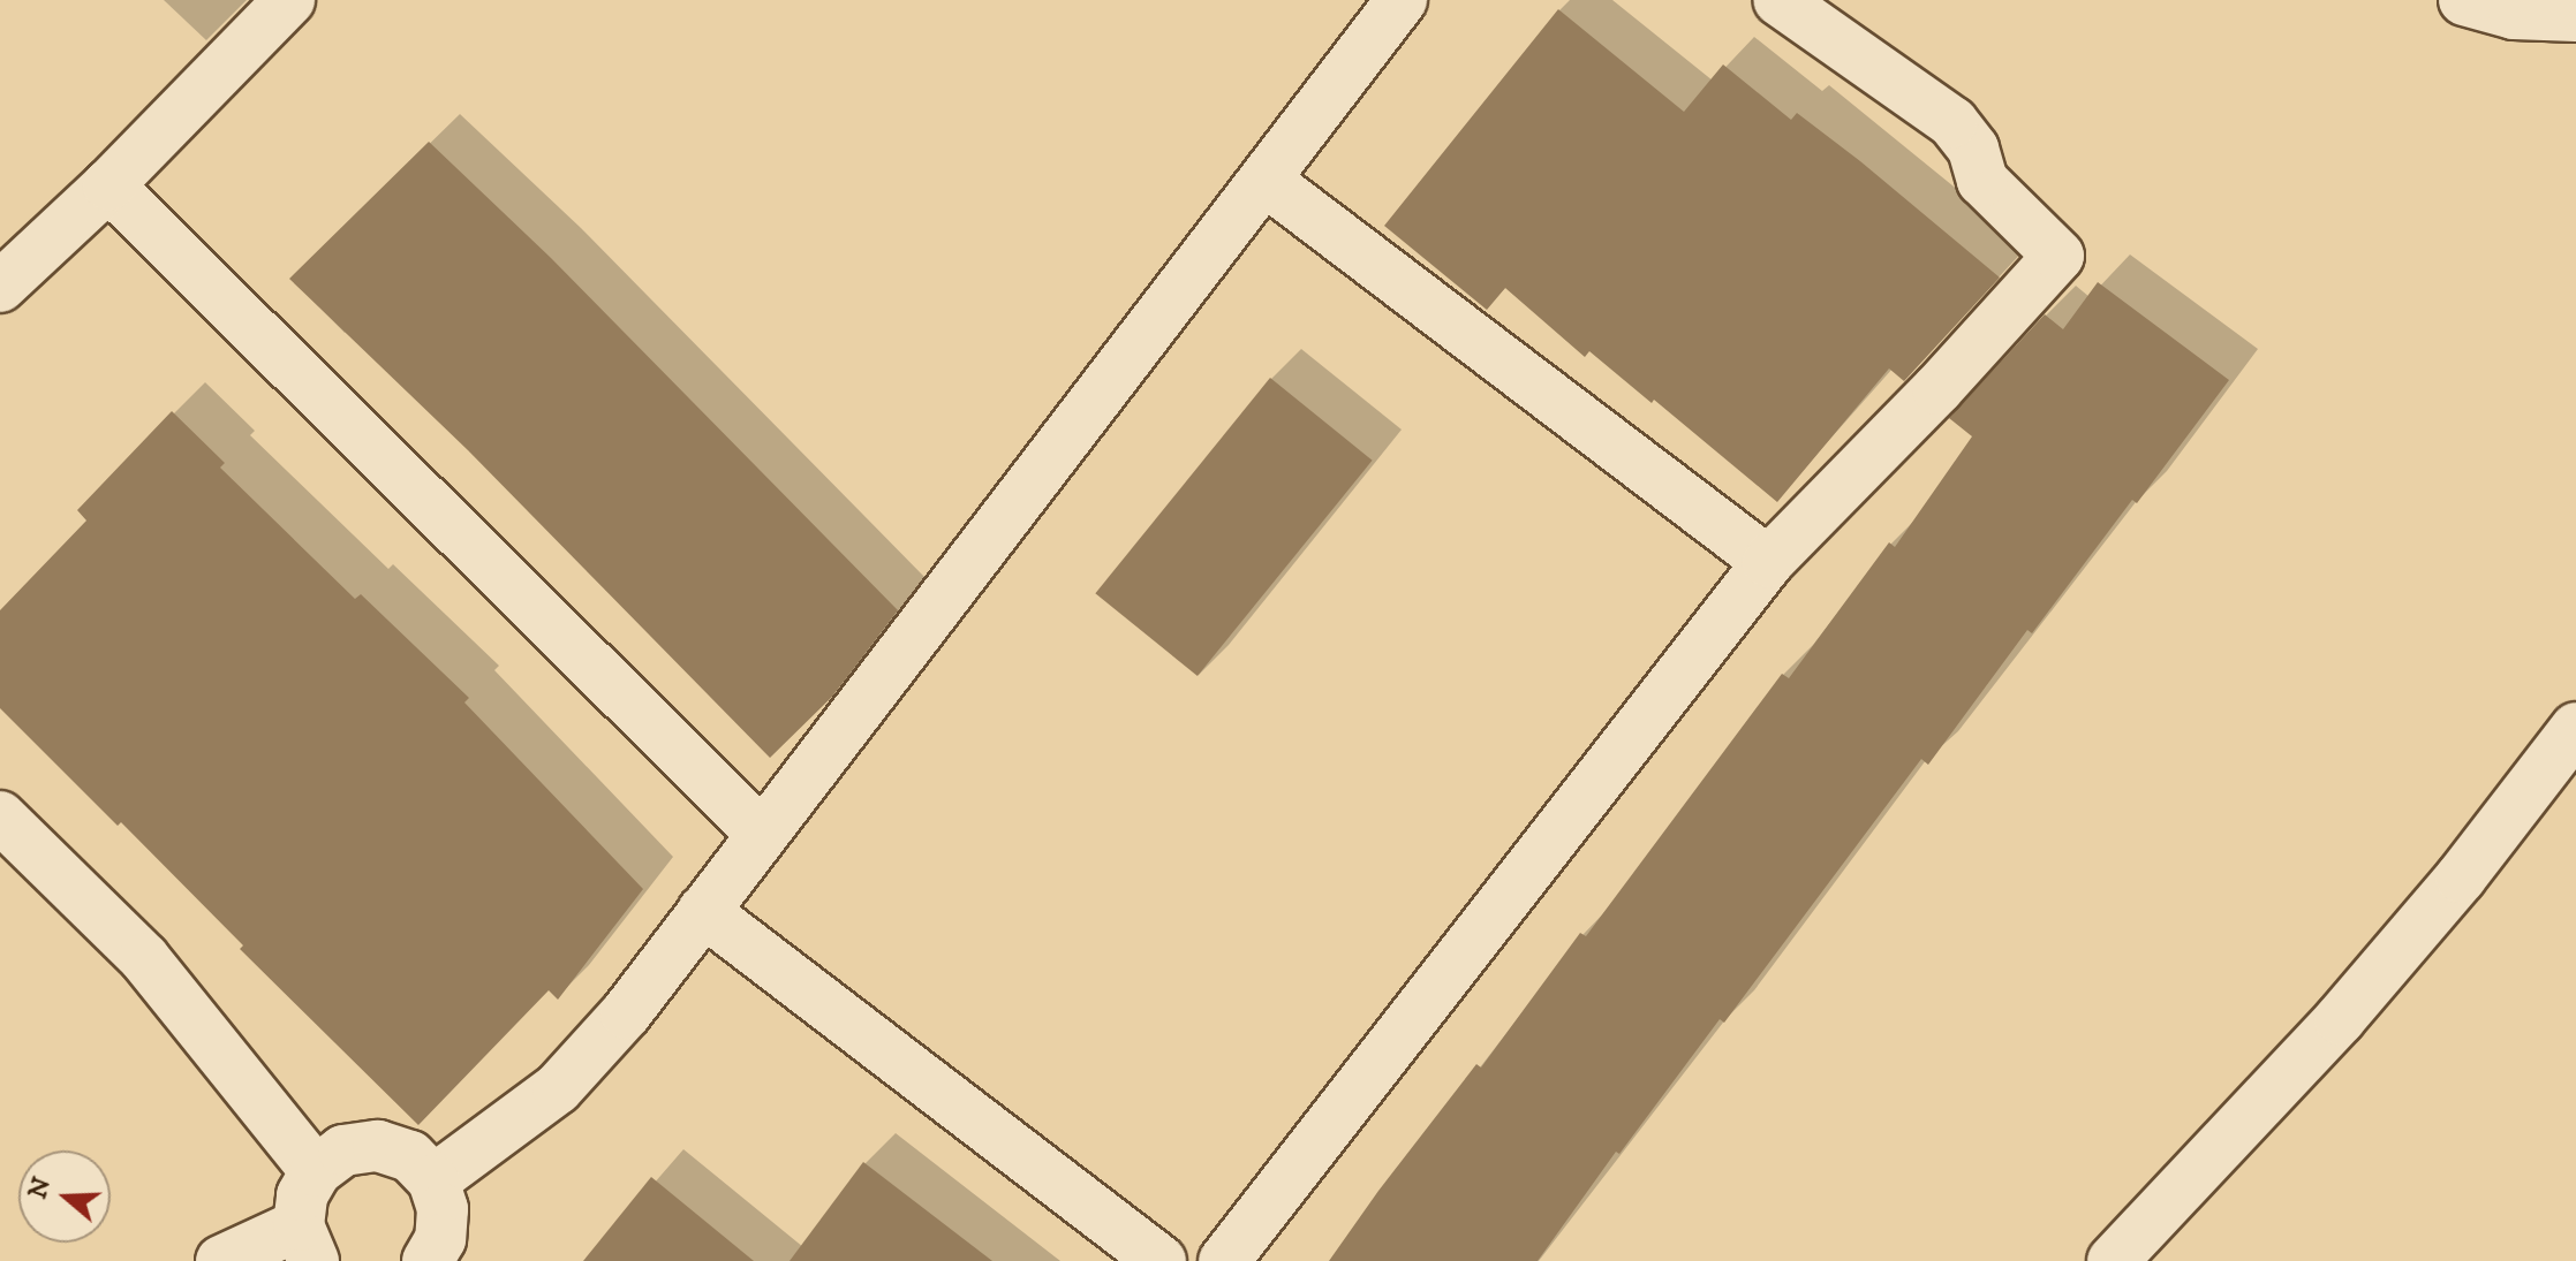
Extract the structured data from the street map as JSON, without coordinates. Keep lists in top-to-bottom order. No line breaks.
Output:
{"north":"left"}
